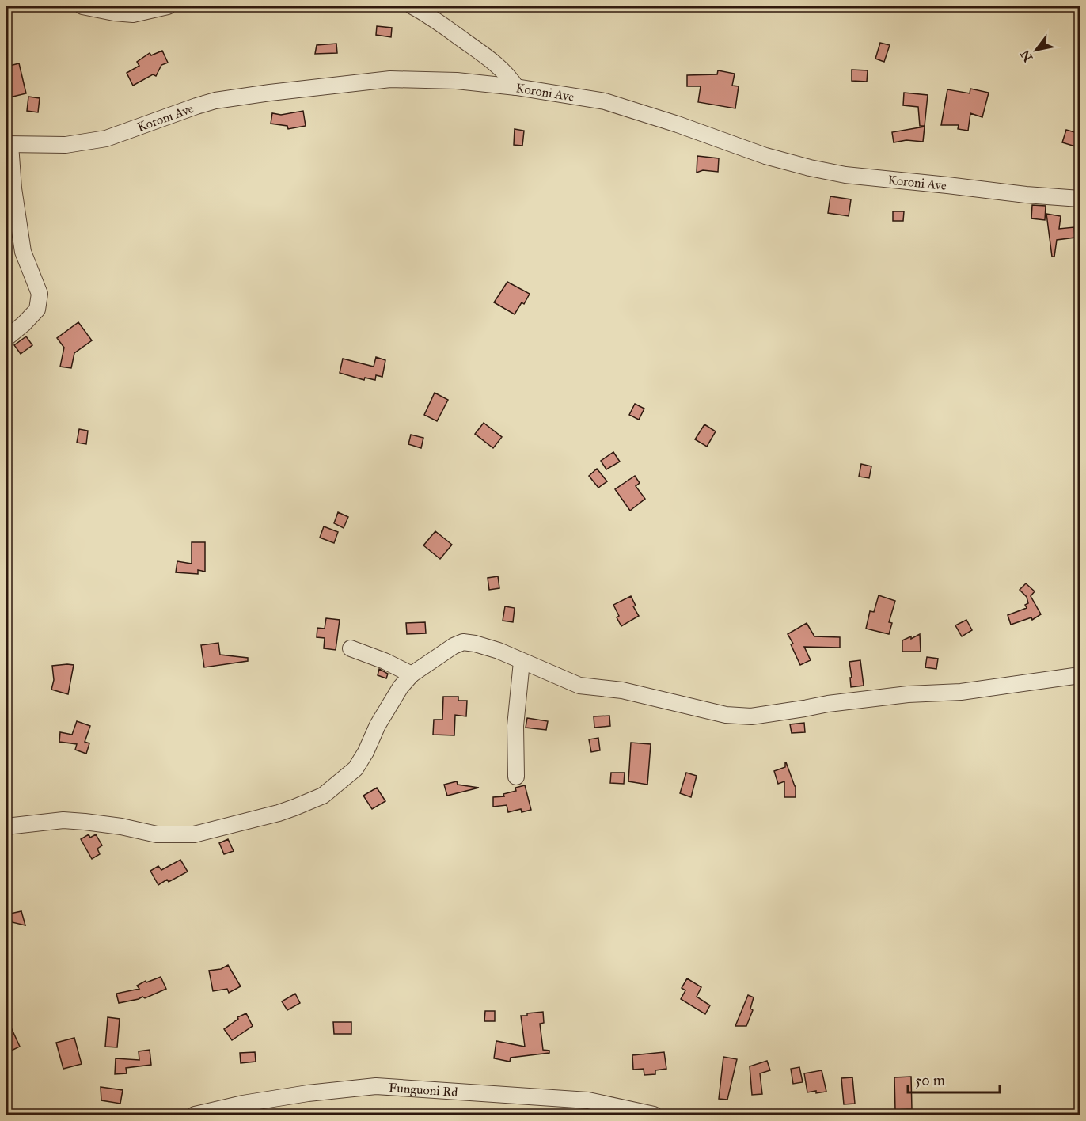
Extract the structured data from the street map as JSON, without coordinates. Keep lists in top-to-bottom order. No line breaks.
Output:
{"streets":{"street":["Koroni Ave","Funguoni Rd"]},"scale_bar":"50 m","north":"bottom left"}
